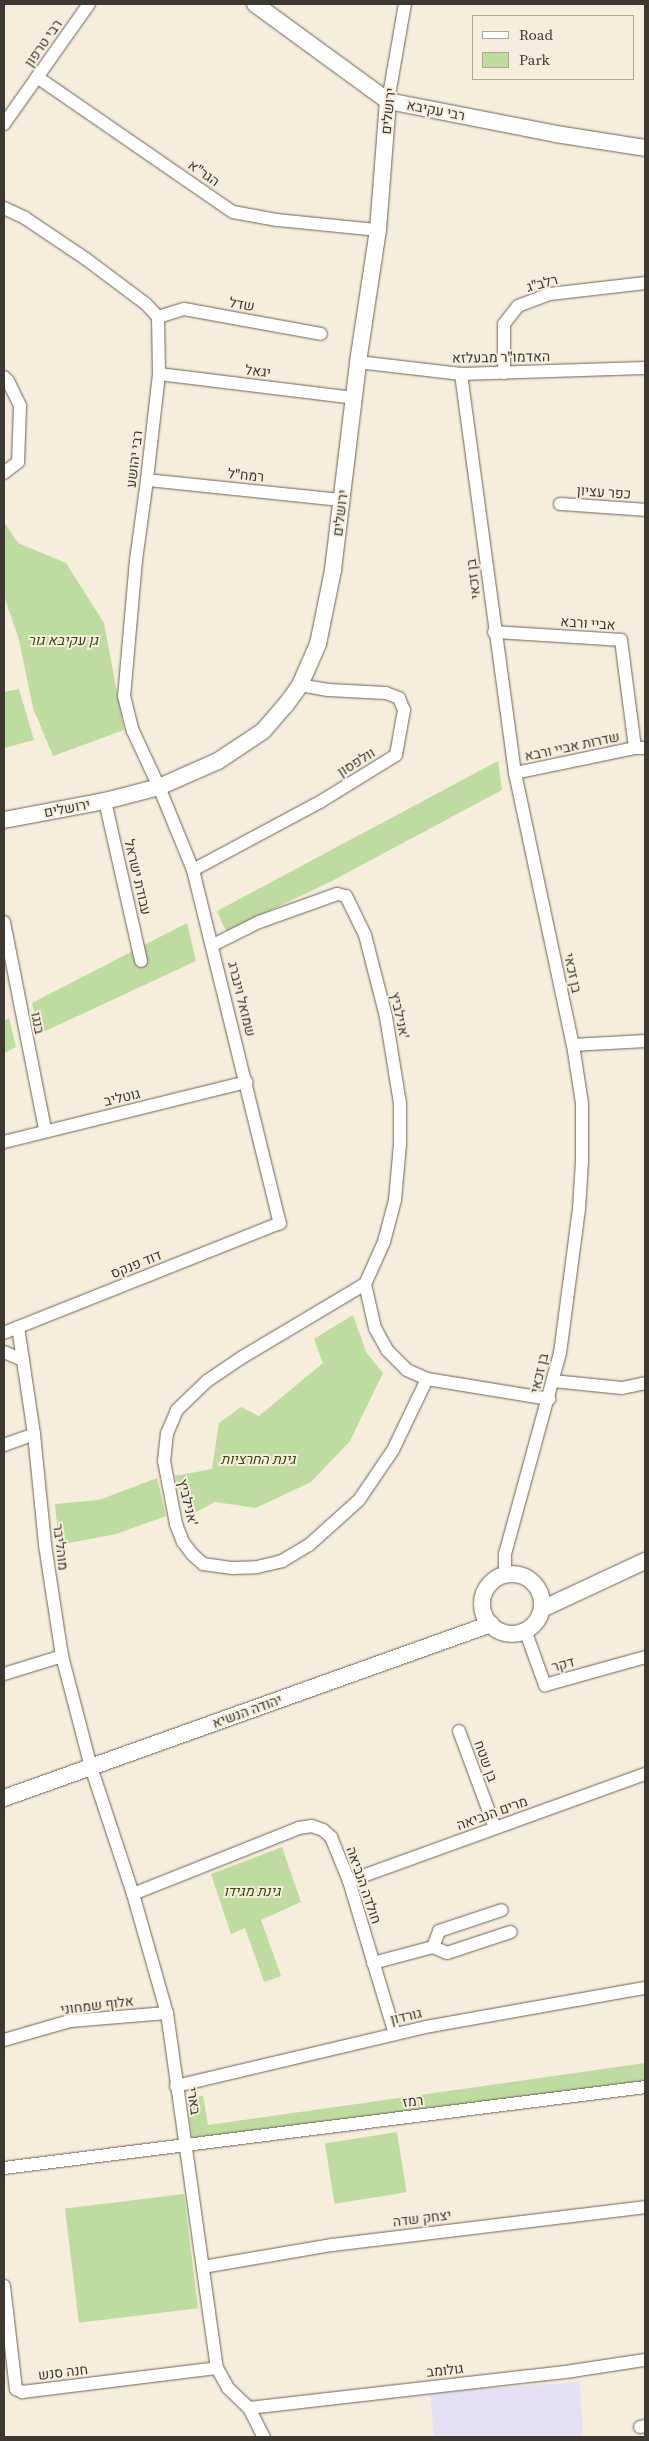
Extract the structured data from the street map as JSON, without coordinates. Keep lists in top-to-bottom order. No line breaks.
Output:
{"streets":{"street":["רבי טרפון","רבי עקיבא","ירושלים","הגר\"א","רלב\"ג","שדל","האדמו\"ר מבעלזא","יגאל","רבי יהושע","רמח\"ל","כפר עציון","בן זכאי","אביי ורבא","שדרות אביי ורבא","וולפסון","עבודת ישראל","שמואל וינברג","אנילביץ'","בנגו","גוטליב","דוד פנקס","מוהליבר","דקר","יהודה הנשיא","בן שטח","מרים הנביאה","חולדה הנביאה","אלוף שמחוני","גורדון","בארי","רמז","יצחק שדה","גולומב","חנה סנש"]},"crossings":[["רבי טרפון","הגר\"א"],["רבי עקיבא","ירושלים"],["ירושלים","הגר\"א"],["ירושלים","האדמו\"ר מבעלזא"],["ירושלים","יגאל"],["ירושלים","רבי יהושע"],["ירושלים","רמח\"ל"],["ירושלים","וולפסון"],["ירושלים","עבודת ישראל"],["ירושלים","שמואל וינברג"],["רלב\"ג","האדמו\"ר מבעלזא"],["שדל","רבי יהושע"],["האדמו\"ר מבעלזא","בן זכאי"],["יגאל","רבי יהושע"],["רבי יהושע","רמח\"ל"],["רבי יהושע","שמואל וינברג"],["בן זכאי","אביי ורבא"],["בן זכאי","שדרות אביי ורבא"],["בן זכאי","דקר"],["בן זכאי","יהודה הנשיא"],["אביי ורבא","שדרות אביי ורבא"],["וולפסון","שמואל וינברג"],["שמואל וינברג","אנילביץ'"],["שמואל וינברג","גוטליב"],["שמואל וינברג","דוד פנקס"],["בנגו","גוטליב"],["דוד פנקס","מוהליבר"],["מוהליבר","יהודה הנשיא"],["מוהליבר","בארי"],["דקר","יהודה הנשיא"],["יהודה הנשיא","בארי"],["בן שטח","מרים הנביאה"],["מרים הנביאה","חולדה הנביאה"],["חולדה הנביאה","גורדון"],["חולדה הנביאה","בארי"],["אלוף שמחוני","בארי"],["גורדון","בארי"],["בארי","רמז"],["בארי","יצחק שדה"],["בארי","גולומב"],["בארי","חנה סנש"]],"parks":["גן עקיבא גור","גינת החרציות","גינת מגידו"],"legend":["Road","Park"]}
